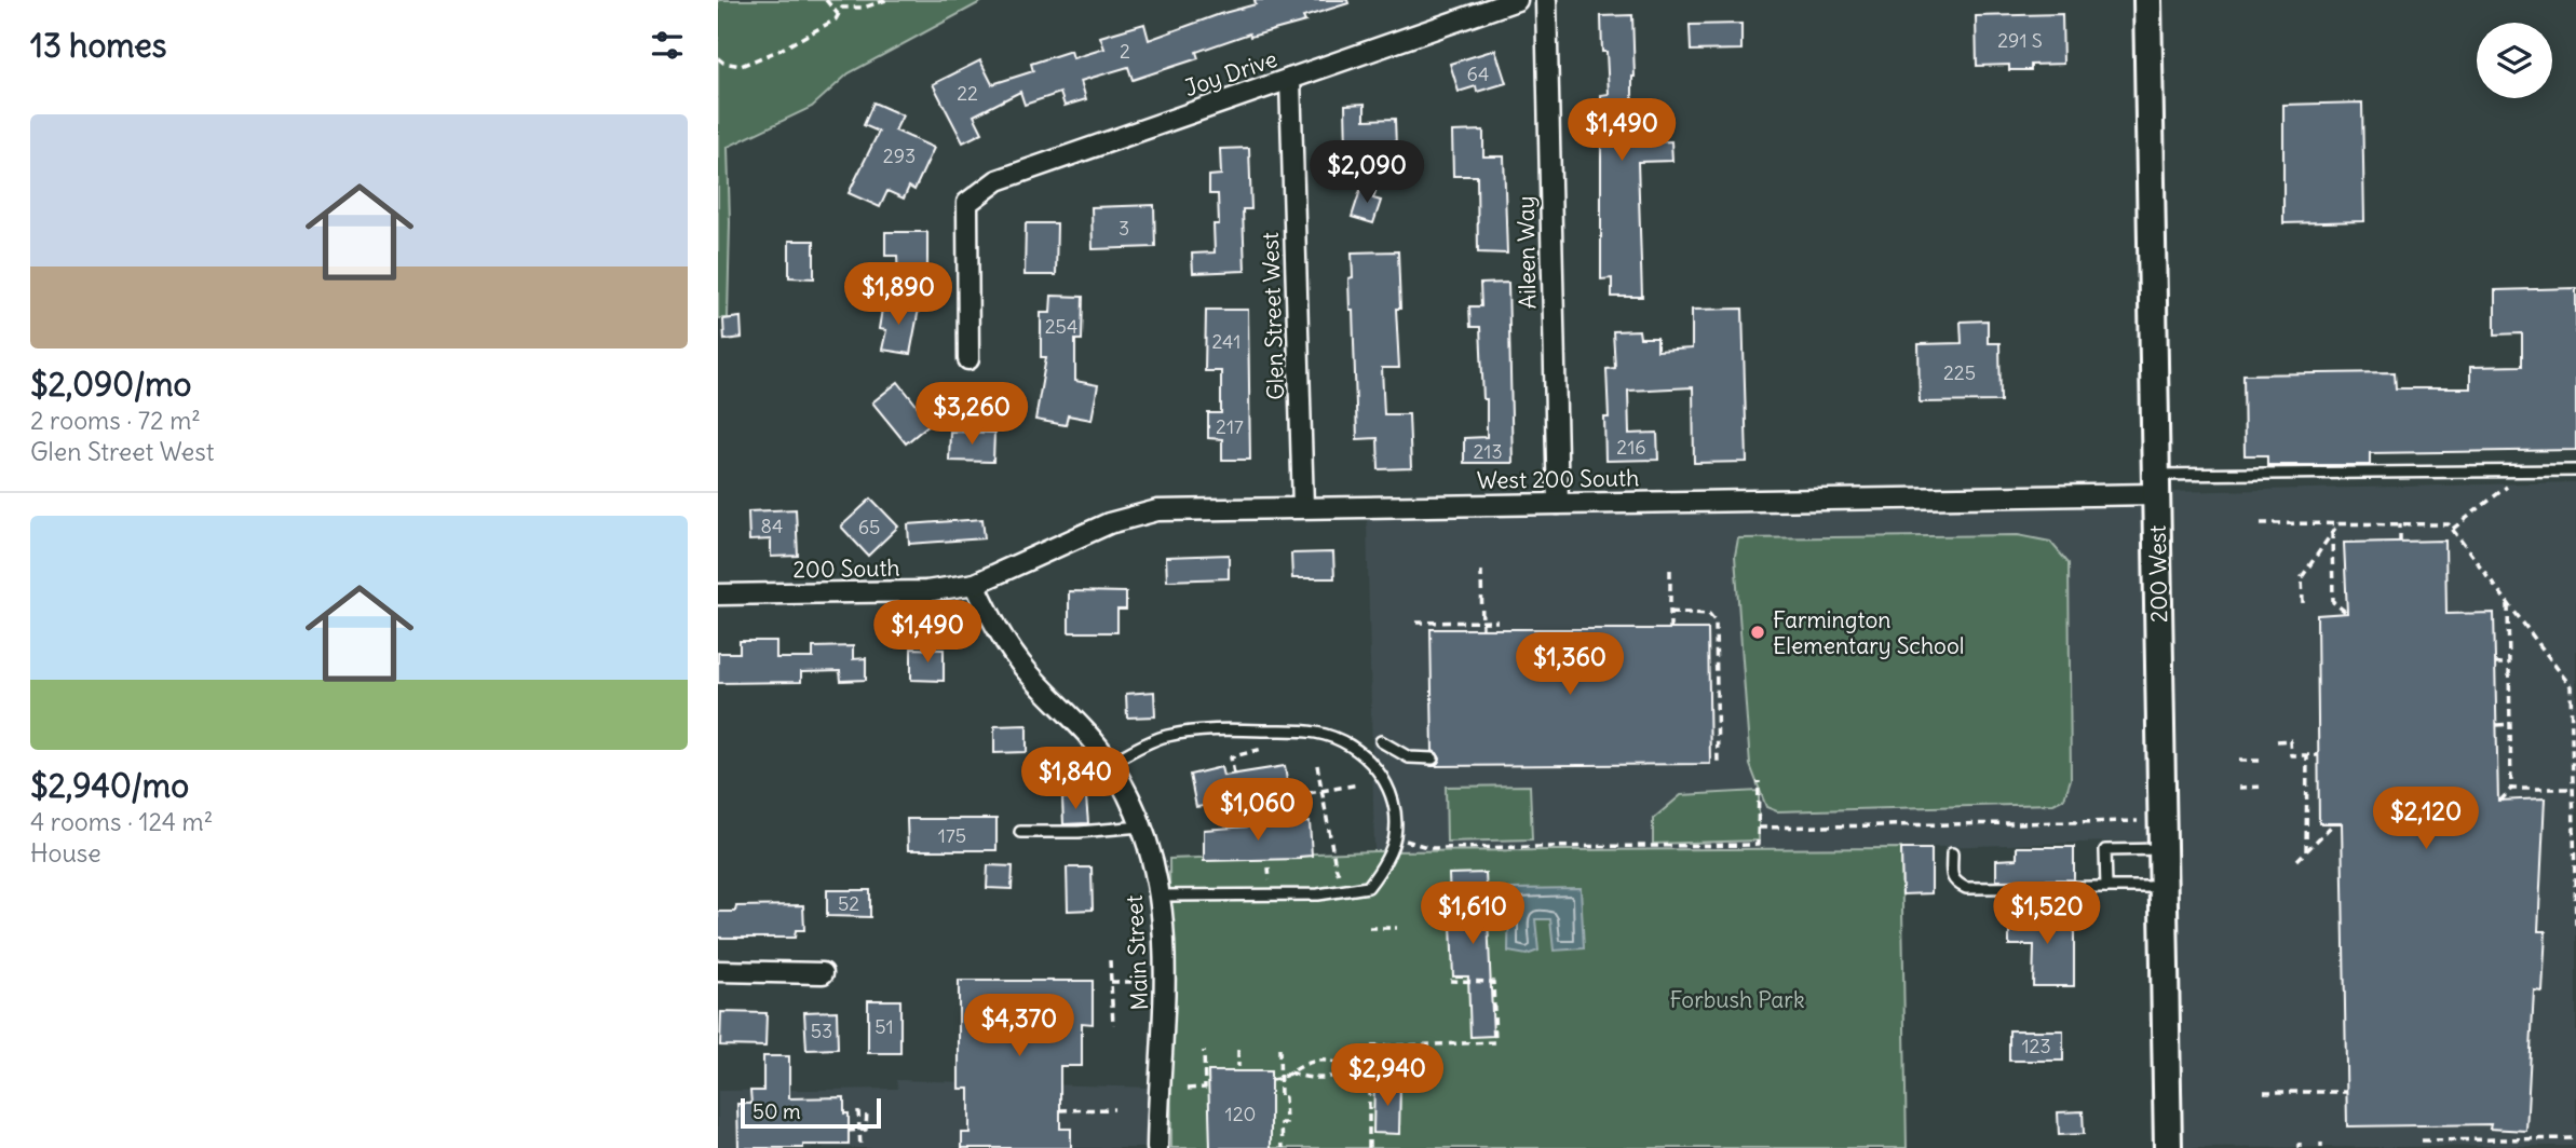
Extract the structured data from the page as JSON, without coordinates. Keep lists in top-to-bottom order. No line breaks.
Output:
{"streets":{"main road":["200 West"],"street":["Joy Drive","Aileen Way","Glen Street West","West 200 South","200 South","Main Street"]},"crossings":[["Joy Drive","Glen Street West"],["Aileen Way","West 200 South"],["Glen Street West","West 200 South"],["West 200 South","200 South"],["West 200 South","200 West"],["West 200 South","Main Street"],["200 South","Main Street"]],"parks":["Forbush Park"],"places":["Farmington Elementary School"],"house_numbers":["291 S","2","64","22","293","3","254","241","225","217","216","213","84","65","175","52","51","53","123","120"],"scale_bar":"50 m","page":{"heading":"13 homes","list":[{"name":"$2,090/mo","note":"2 rooms · 72 m² · Glen Street West"},{"name":"$2,940/mo","note":"4 rooms · 124 m² · House"}],"price":["$1,490","$2,090","$1,890","$3,260","$1,490","$1,360","$1,840","$1,060","$2,120","$1,610","$1,520","$4,370","$2,940"],"scale":"50 m"}}
